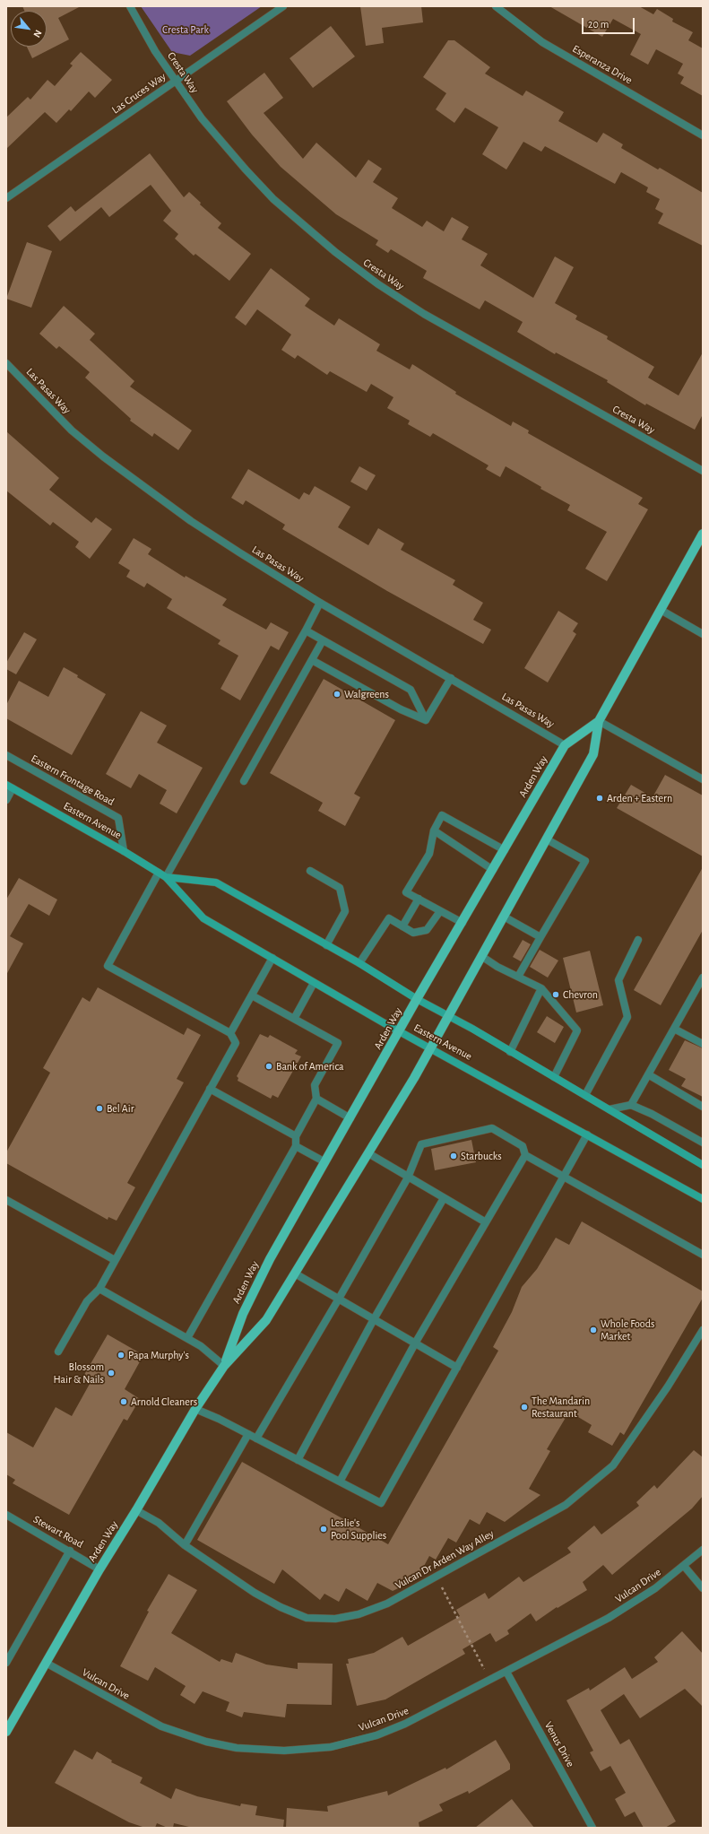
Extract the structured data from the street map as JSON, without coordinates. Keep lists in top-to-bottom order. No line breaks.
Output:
{"streets":{"main road":["Arden Way","Eastern Avenue"],"street":["Esperanza Drive","Cresta Way","Las Cruces Way","Las Pasas Way","Eastern Frontage Road","Stewart Road","Vulcan Dr Arden Way Alley","Vulcan Drive","Venus Drive"]},"crossings":[["Cresta Way","Las Cruces Way"],["Las Pasas Way","Arden Way"],["Arden Way","Eastern Avenue"],["Arden Way","Stewart Road"],["Arden Way","Vulcan Dr Arden Way Alley"],["Arden Way","Vulcan Drive"],["Eastern Frontage Road","Eastern Avenue"],["Vulcan Drive","Venus Drive"]],"parks":["Cresta Park"],"places":["Walgreens","Arden + Eastern","Chevron","Bank of America","Bel Air","Starbucks","Whole Foods Market","Papa Murphy's","Blossom Hair & Nails","Arnold Cleaners","The Mandarin Restaurant","Leslie's Pool Supplies"],"scale_bar":"20 m","north":"bottom right"}
